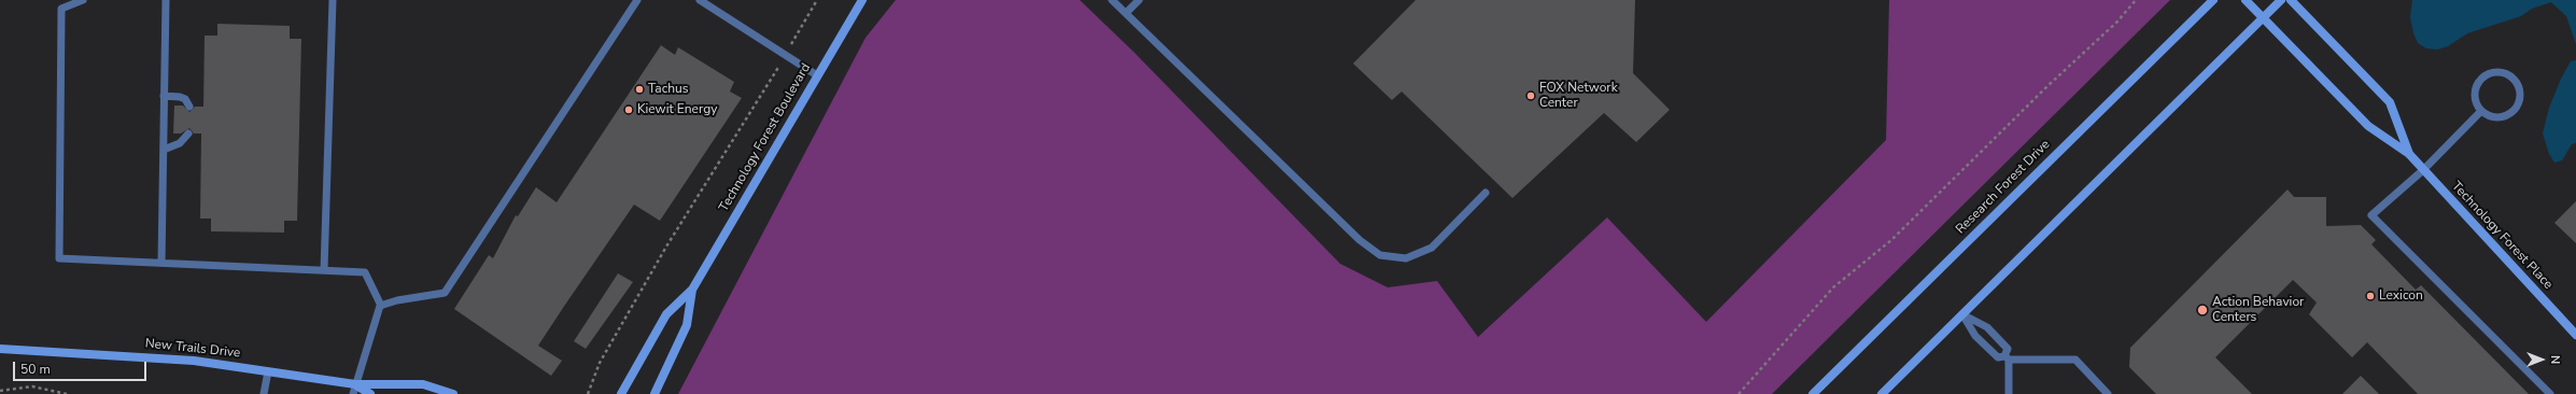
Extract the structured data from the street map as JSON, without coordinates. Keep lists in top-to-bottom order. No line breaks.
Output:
{"streets":{"street":["Technology Forest Boulevard","Research Forest Drive","Technology Forest Place","New Trails Drive"]},"places":["Tachus","FOX Network Center","Kiewit Energy","Lexicon","Action Behavior Centers"],"scale_bar":"50 m","north":"right"}
